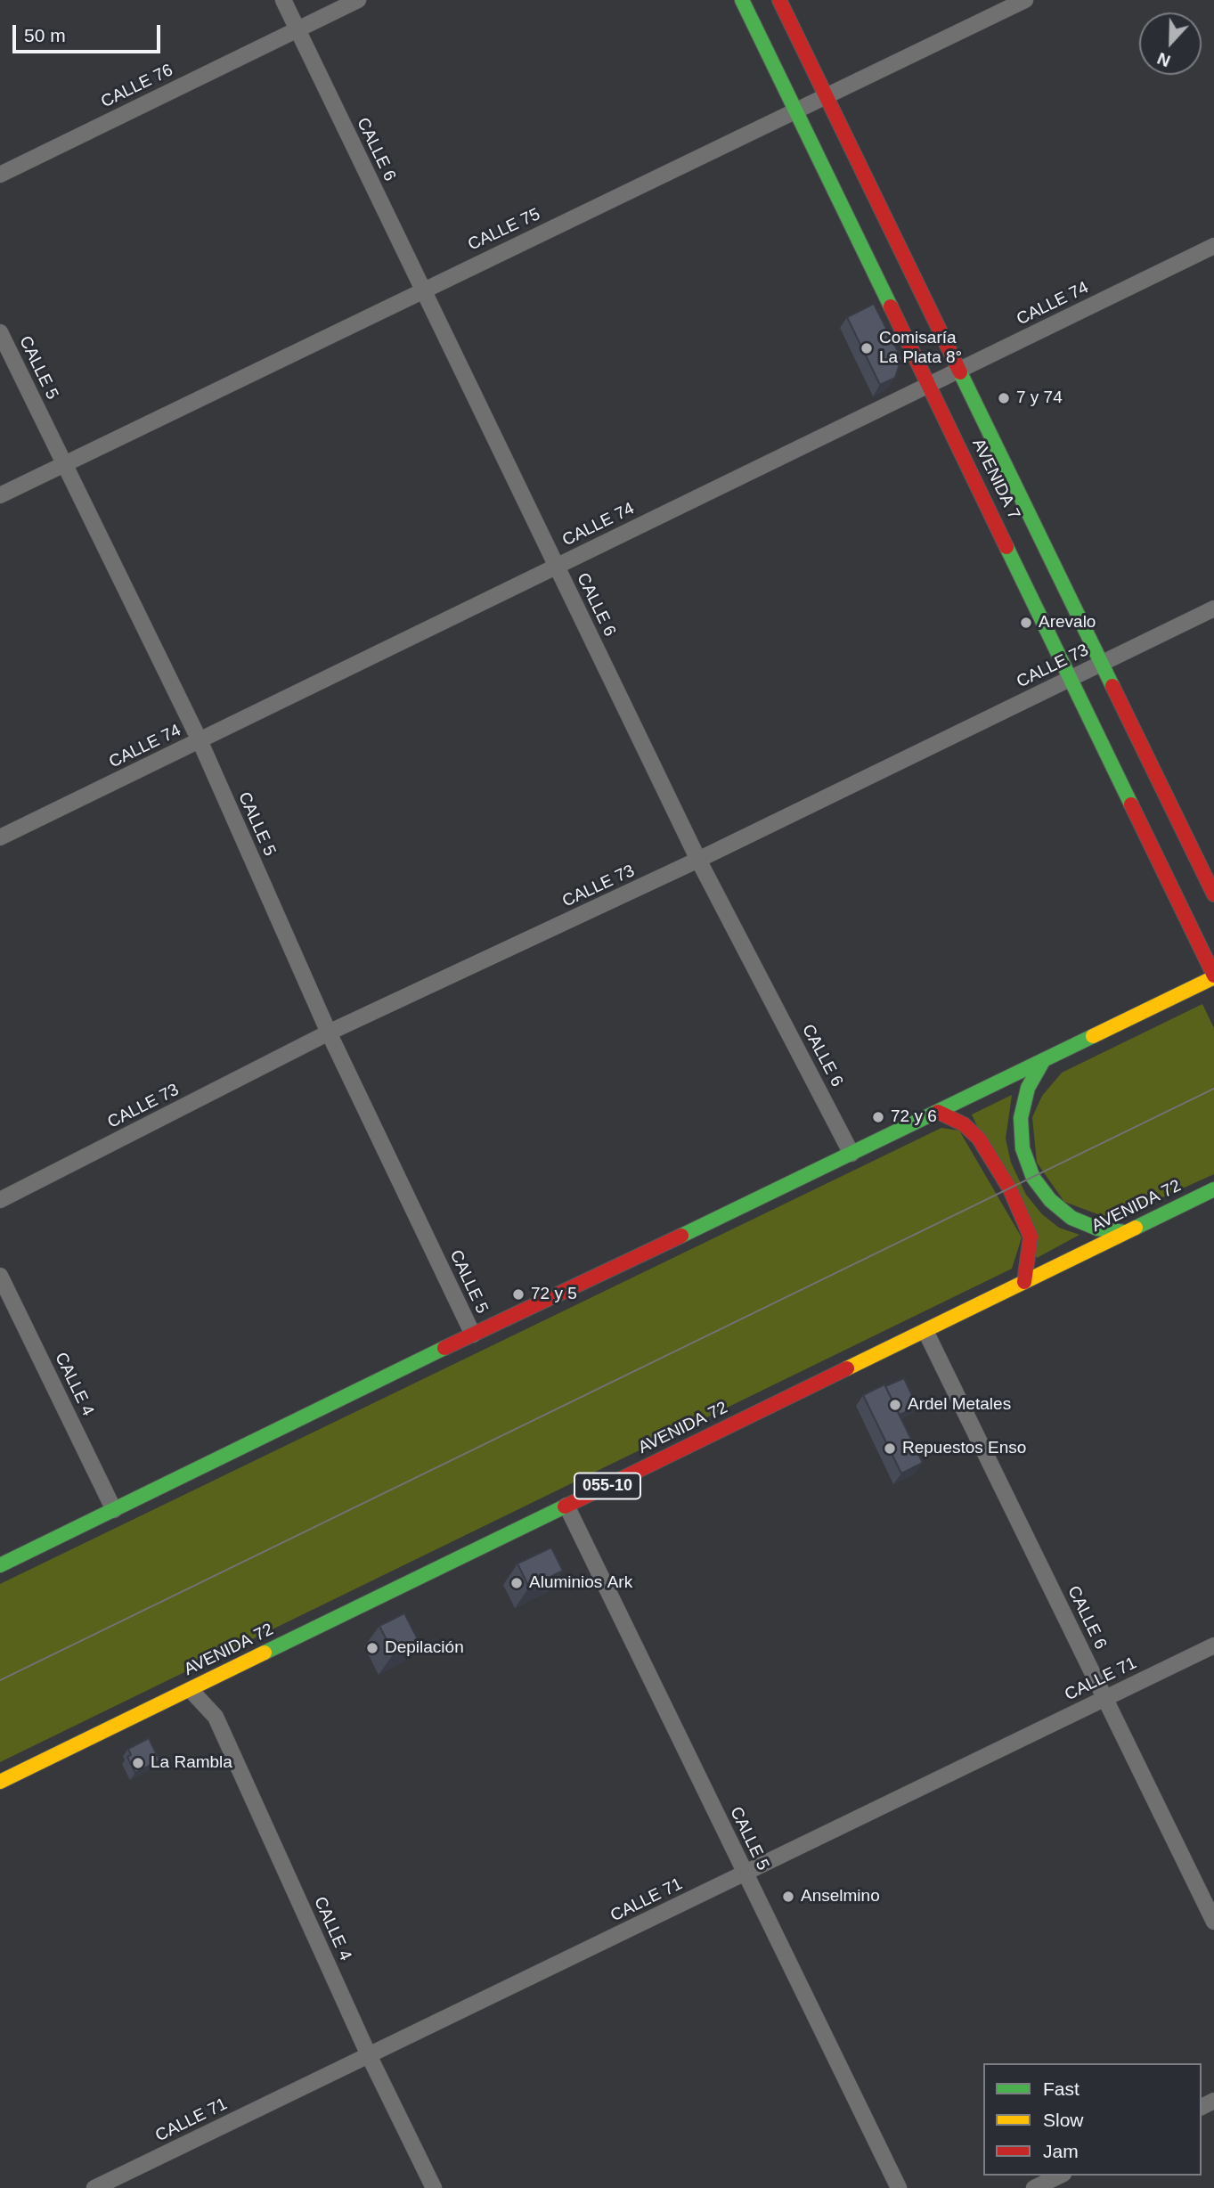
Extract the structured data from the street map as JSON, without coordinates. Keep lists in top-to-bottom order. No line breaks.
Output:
{"streets":{"main road":["AVENIDA 7","AVENIDA 72","055-10"],"street":["CALLE 76","CALLE 6","CALLE 75","CALLE 74","CALLE 5","CALLE 73","CALLE 4","CALLE 71"]},"crossings":[["CALLE 76","CALLE 6"],["CALLE 6","CALLE 75"],["CALLE 6","CALLE 74"],["CALLE 6","CALLE 73"],["CALLE 6","AVENIDA 72"],["CALLE 6","CALLE 71"],["CALLE 75","CALLE 5"],["CALLE 75","AVENIDA 7"],["CALLE 74","CALLE 5"],["CALLE 74","AVENIDA 7"],["CALLE 5","CALLE 73"],["CALLE 5","AVENIDA 72"],["CALLE 5","CALLE 71"],["AVENIDA 7","CALLE 73"],["AVENIDA 72","CALLE 4"],["CALLE 4","CALLE 71"]],"places":["Comisaría La Plata 8°","7 y 74","Arevalo","72 y 6","72 y 5","Ardel Metales","Repuestos Enso","Aluminios Ark","Depilación","La Rambla","Anselmino"],"legend":["Fast","Slow","Jam"],"scale_bar":"50 m","north":"bottom"}
